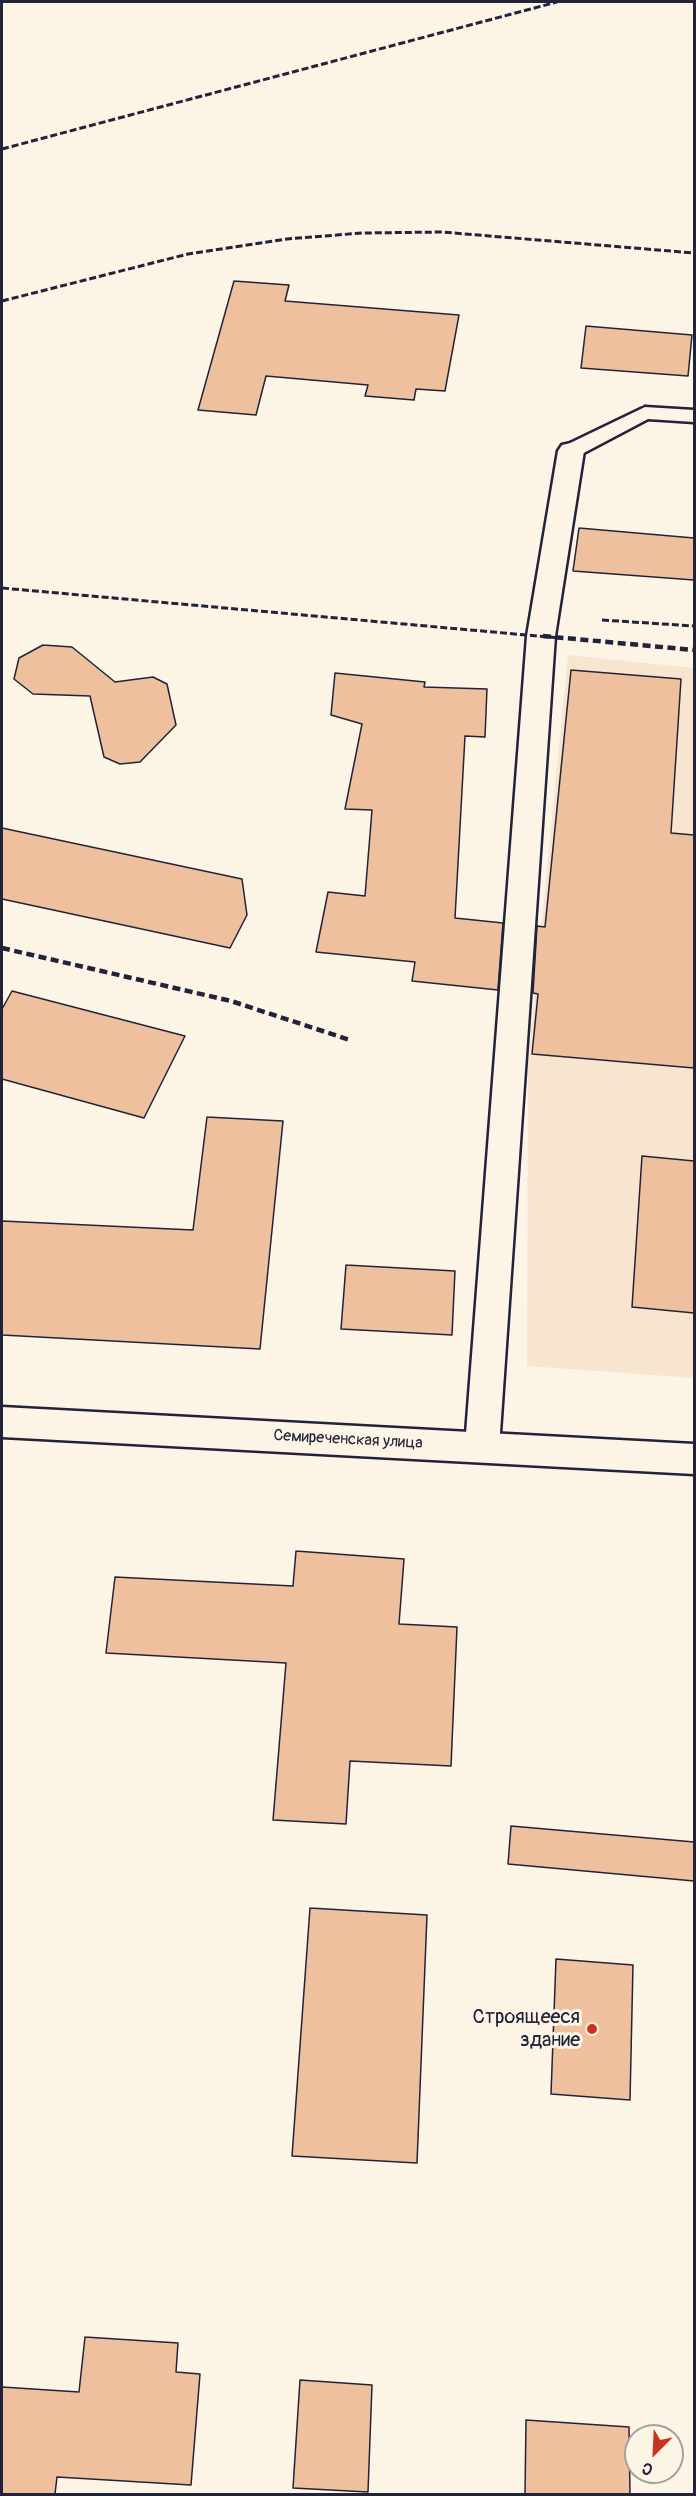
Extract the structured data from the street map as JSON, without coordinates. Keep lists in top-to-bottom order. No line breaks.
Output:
{"streets":{"street":["Семиреченская улица"]},"places":["Строящееся здание"],"north":"bottom left"}
